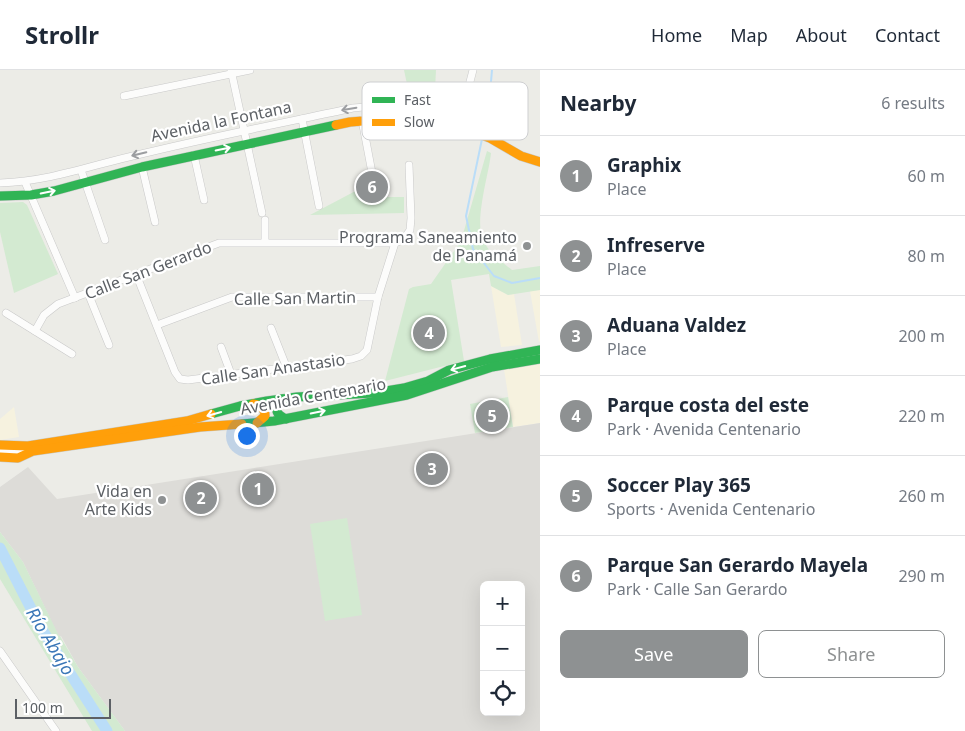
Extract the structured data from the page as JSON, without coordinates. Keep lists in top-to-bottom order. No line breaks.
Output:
{"streets":{"main road":["Avenida la Fontana","Avenida Centenario"],"street":["Calle San Gerardo","Calle San Martin","Calle San Anastasio"]},"crossings":[["Calle San Gerardo","Calle San Anastasio"],["Calle San Martin","Calle San Anastasio"]],"water":["Río Abajo"],"places":["Programa Saneamiento de Panamá","Vida en Arte Kids"],"legend":["Fast","Slow"],"scale_bar":"100 m","page":{"header":"Strollr","nav":["Home","Map","About","Contact"],"heading":["Nearby","6 results"],"list":[{"mark":"1","name":"Graphix","note":"Place","value":"60 m"},{"mark":"2","name":"Infreserve","note":"Place","value":"80 m"},{"mark":"3","name":"Aduana Valdez","note":"Place","value":"200 m"},{"mark":"4","name":"Parque costa del este","note":"Park · Avenida Centenario","value":"220 m"},{"mark":"5","name":"Soccer Play 365","note":"Sports · Avenida Centenario","value":"260 m"},{"mark":"6","name":"Parque San Gerardo Mayela","note":"Park · Calle San Gerardo","value":"290 m"}],"pins":["6","4","5","3","1","2"],"map_buttons":["+","−"],"buttons":["Save","Share"],"scale":"100 m"}}
